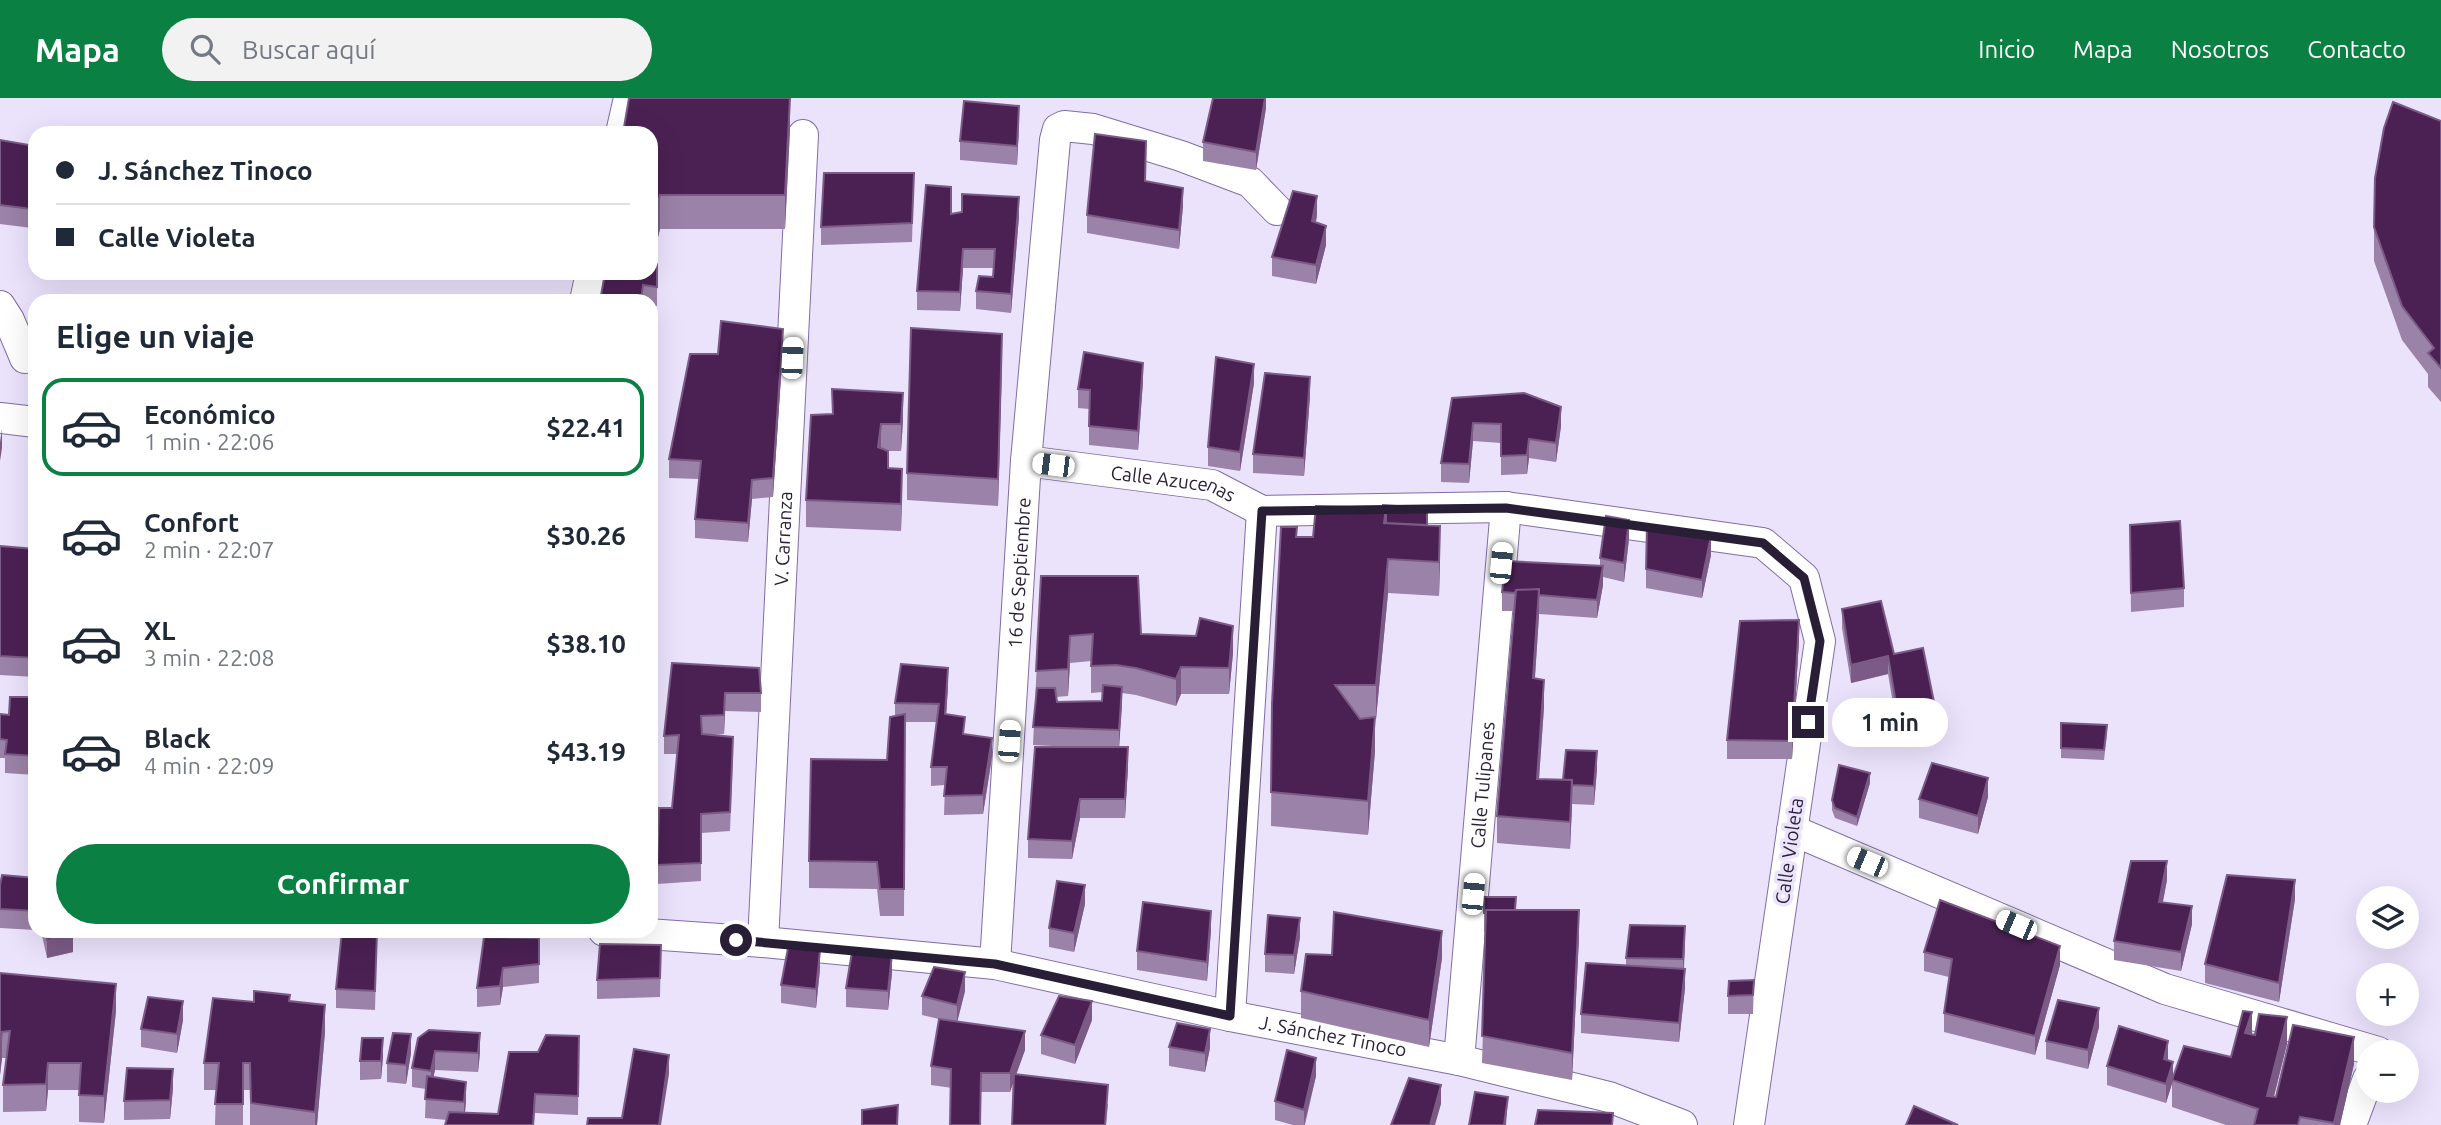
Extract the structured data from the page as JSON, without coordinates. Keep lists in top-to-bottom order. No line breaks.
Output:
{"streets":{"street":["Calle Azucenas","V. Carranza","16 de Septiembre","Calle Tulipanes","Calle Violeta","J. Sánchez Tinoco"]},"crossings":[["Calle Azucenas","16 de Septiembre"],["Calle Azucenas","Calle Tulipanes"],["Calle Azucenas","Calle Violeta"],["V. Carranza","J. Sánchez Tinoco"],["16 de Septiembre","J. Sánchez Tinoco"],["Calle Tulipanes","J. Sánchez Tinoco"]],"page":{"header":"Mapa","search":"Buscar aquí","nav":["Inicio","Mapa","Nosotros","Contacto"],"banner":["J. Sánchez Tinoco","Calle Violeta"],"heading":"Elige un viaje","list":[{"name":"Económico","note":"1 min · 22:06","value":"$22.41"},{"name":"Confort","note":"2 min · 22:07","value":"$30.26"},{"name":"XL","note":"3 min · 22:08","value":"$38.10"},{"name":"Black","note":"4 min · 22:09","value":"$43.19"}],"bubble":"1 min","buttons":"Confirmar","map_buttons":["+","−"]}}
